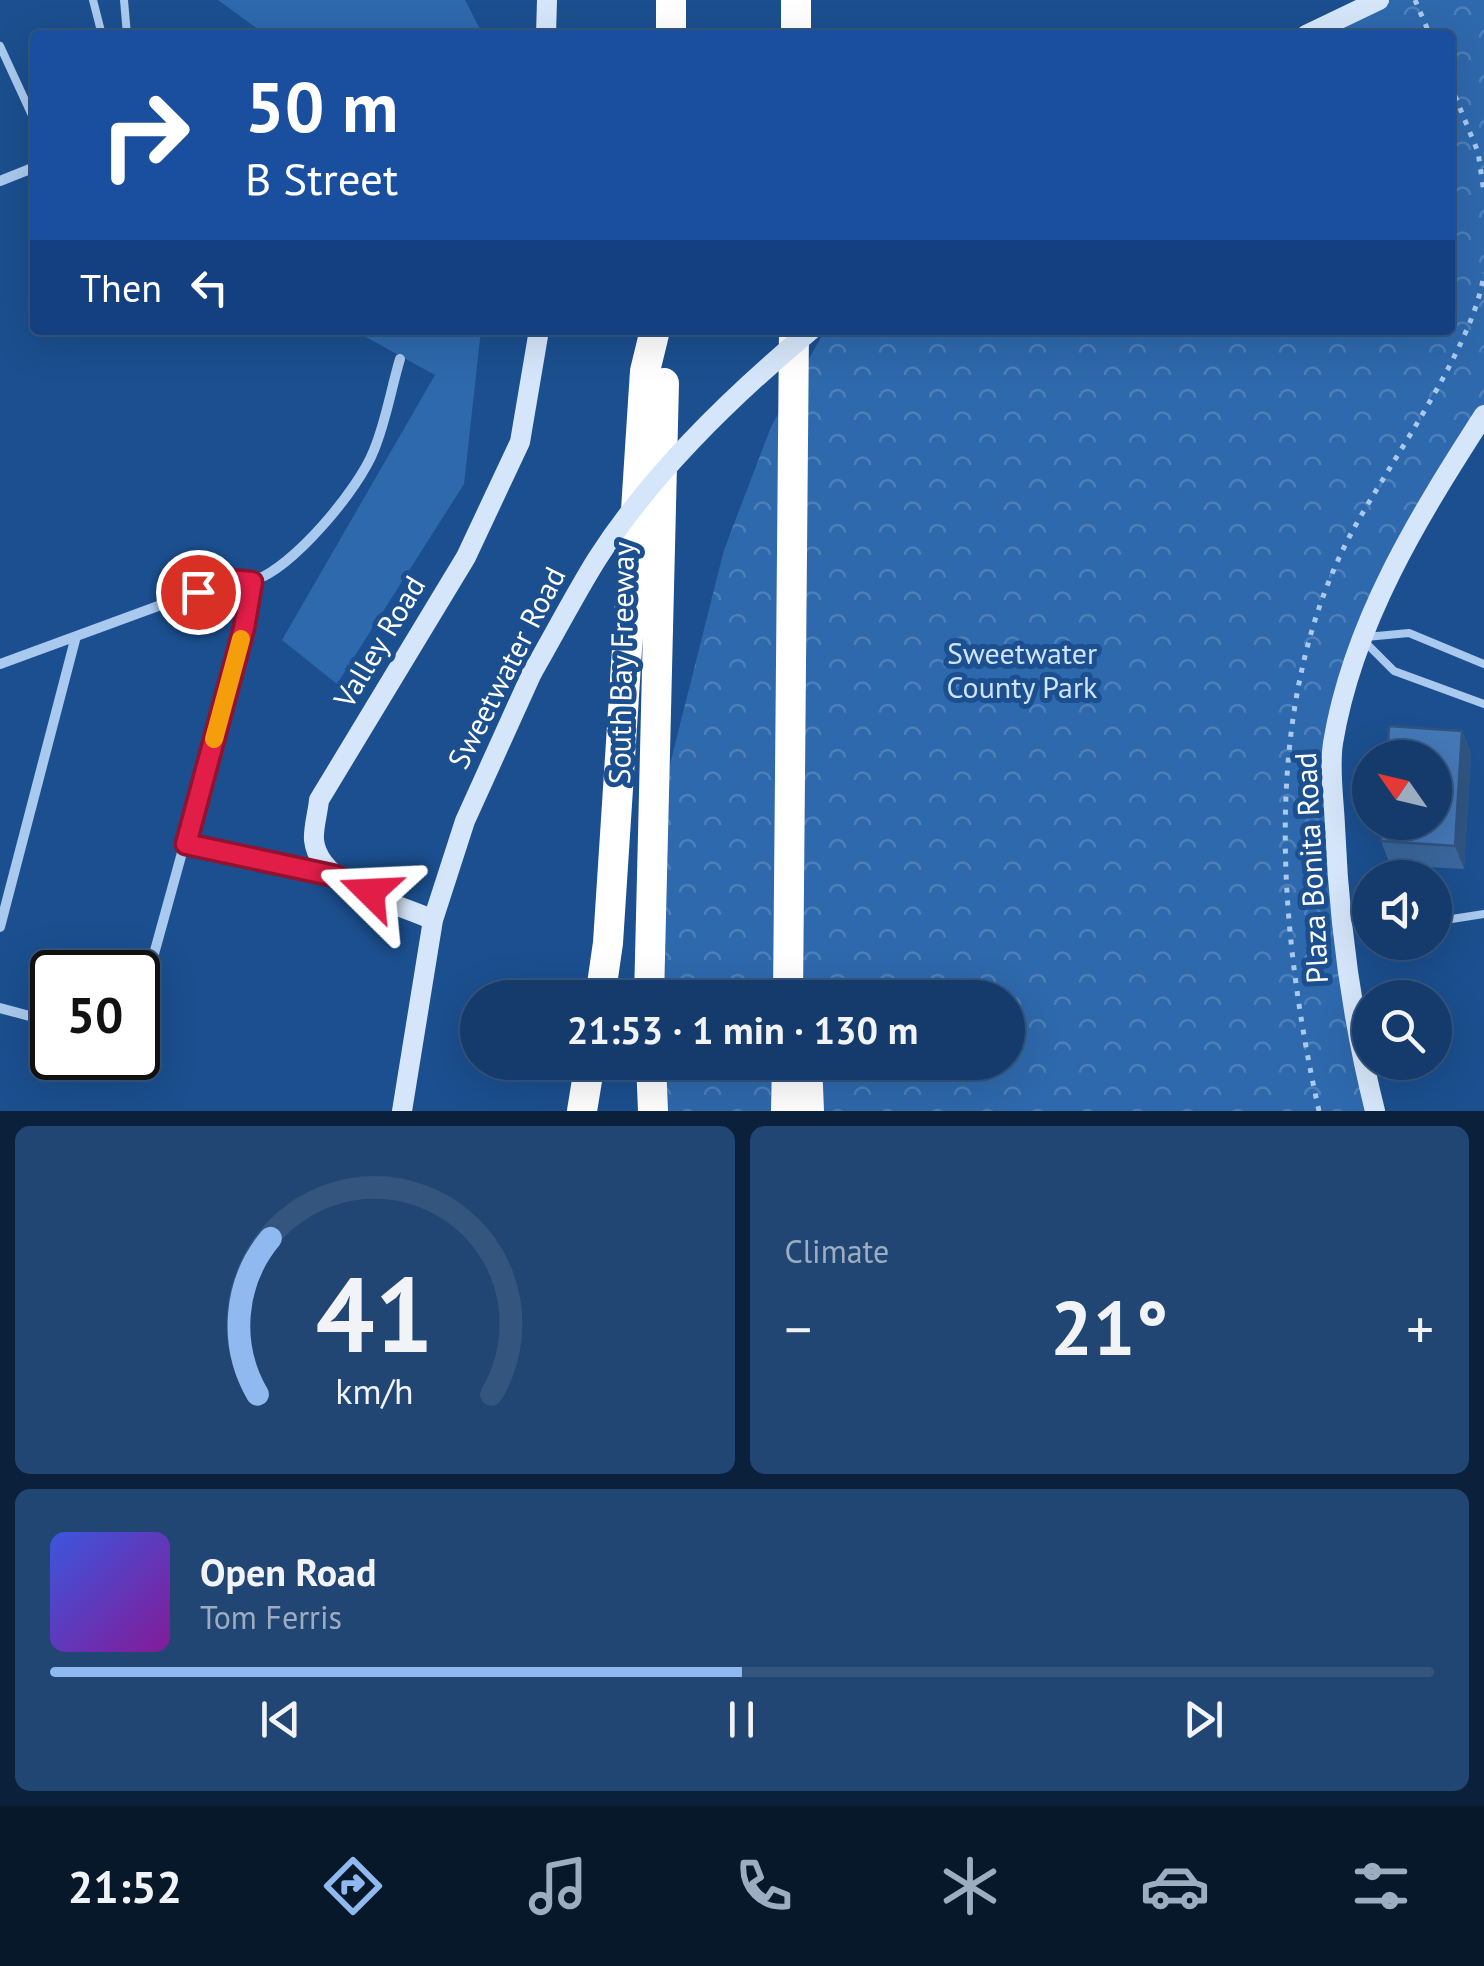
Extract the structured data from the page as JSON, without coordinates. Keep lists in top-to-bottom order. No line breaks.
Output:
{"streets":{"highway":["South Bay Freeway"],"main road":["Valley Road","Sweetwater Road","Plaza Bonita Road"]},"parks":["Sweetwater County Park"],"north":"top left","page":{"turn":["50 m","B Street"],"then":"Then","limit":"50","trip":"21:53 · 1 min · 130 m","tile":"Climate","heat":["−","21°","+"],"song":["Open Road","Tom Ferris"],"tabs":"21:52","gauge":["41","km/h"]}}
